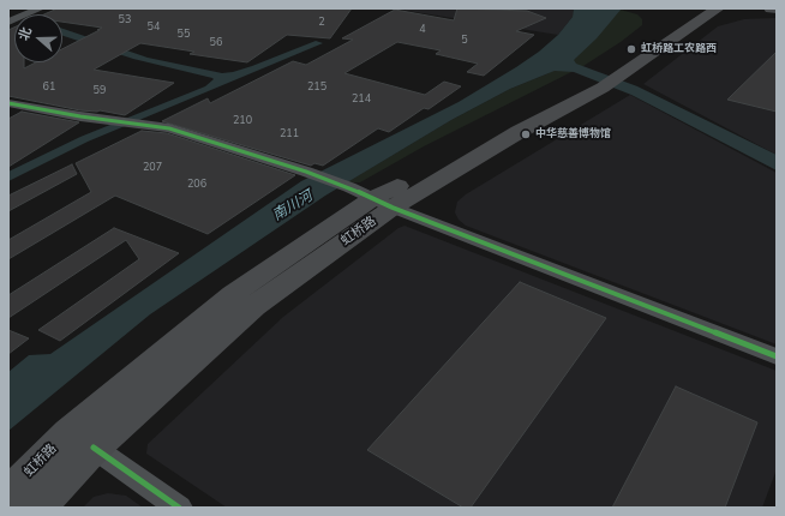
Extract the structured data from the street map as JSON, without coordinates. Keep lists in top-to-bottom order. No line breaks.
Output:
{"streets":{"main road":["虹桥路"]},"water":["南川河"],"places":["虹桥路工农路西","中华慈善博物馆"],"house_numbers":["53","2","54","4","55","5","56","61","215","59","214","210","211","207","206"],"north":"left"}
